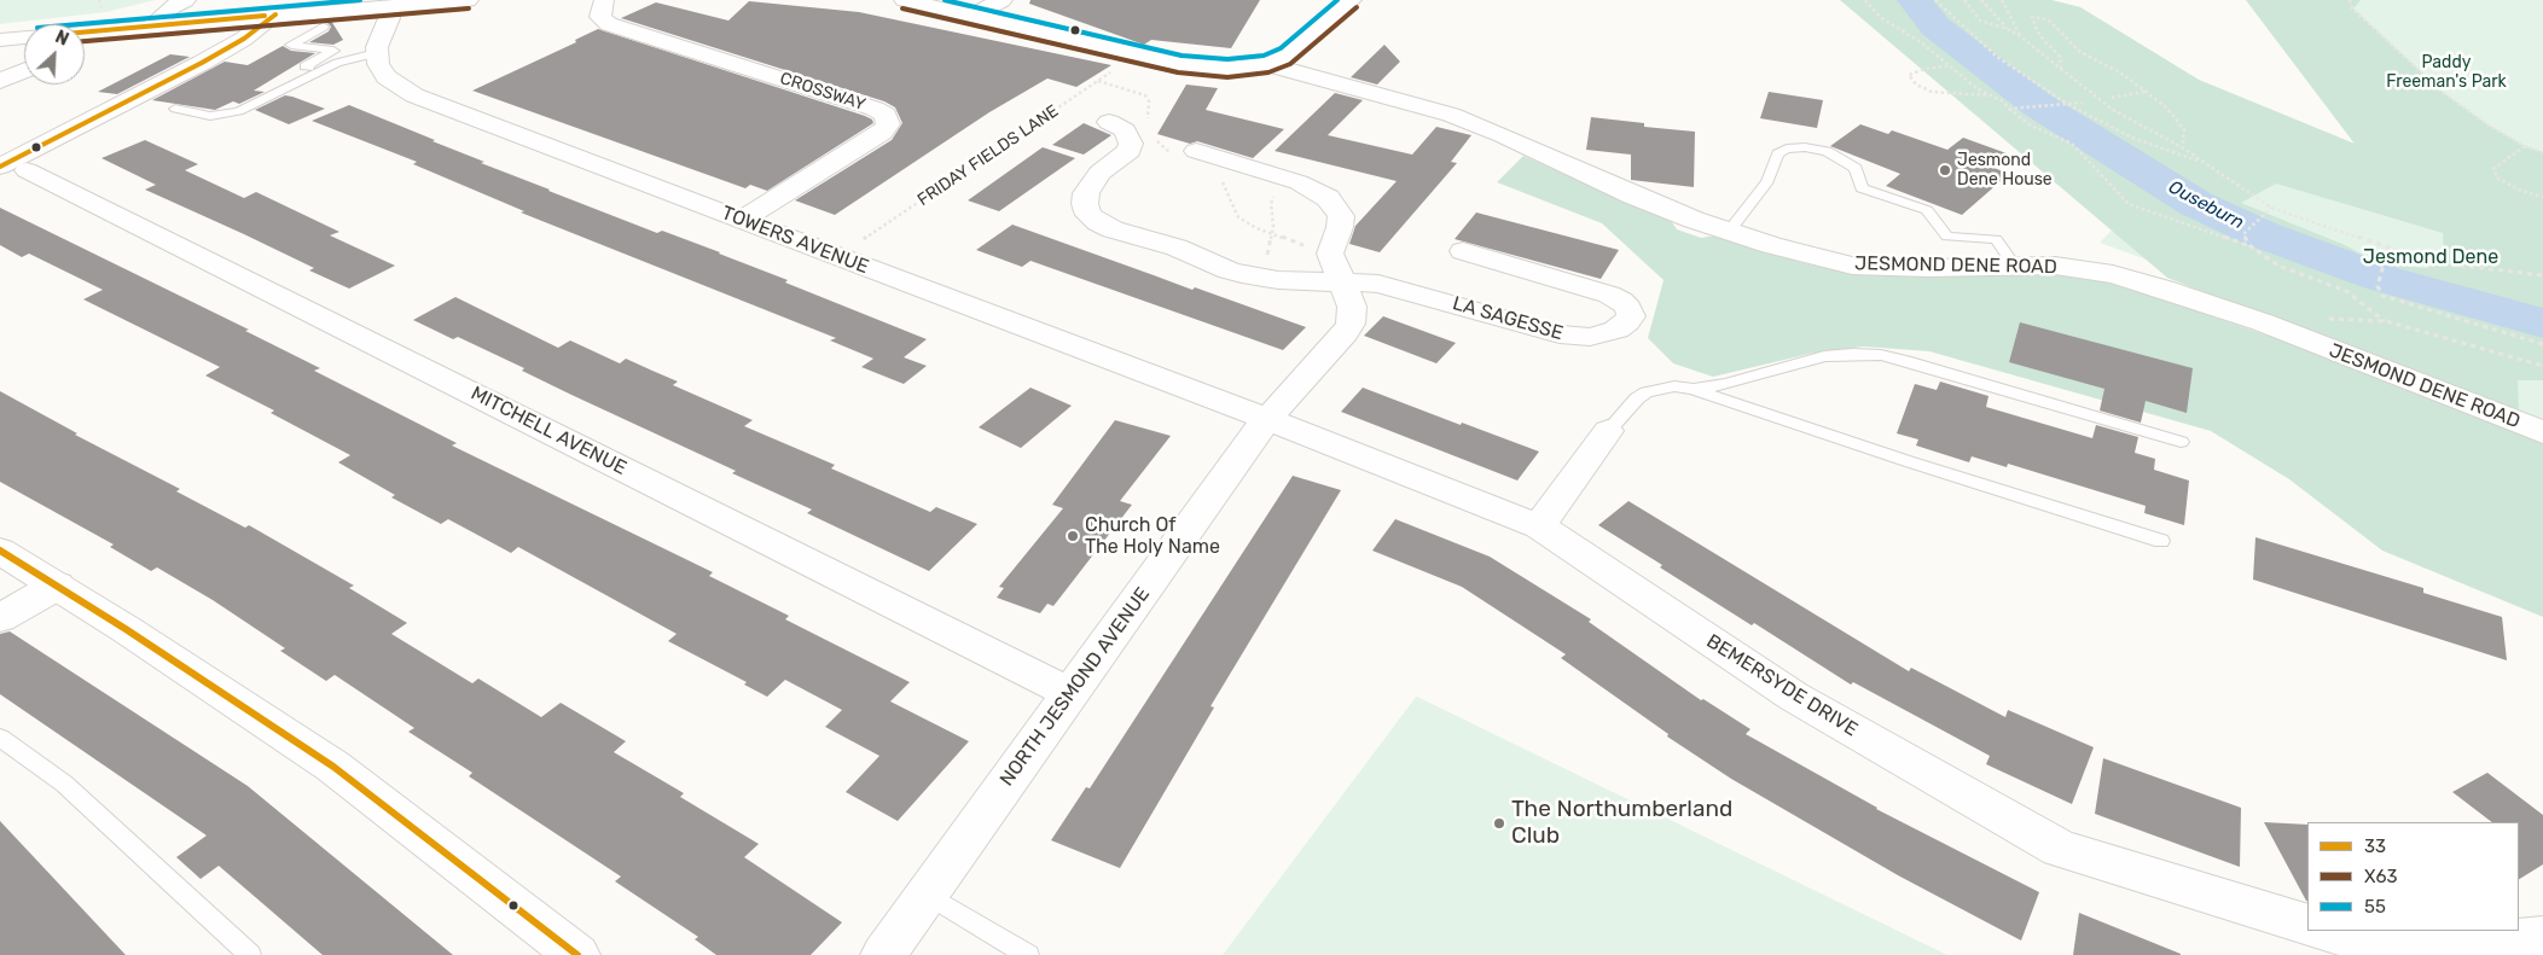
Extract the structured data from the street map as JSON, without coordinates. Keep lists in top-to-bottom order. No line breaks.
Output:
{"streets":{"street":["CROSSWAY","TOWERS AVENUE","JESMOND DENE ROAD","LA SAGESSE","MITCHELL AVENUE","BEMERSYDE DRIVE","NORTH JESMOND AVENUE"],"path":["FRIDAY FIELDS LANE"]},"crossings":[["CROSSWAY","TOWERS AVENUE"],["FRIDAY FIELDS LANE","TOWERS AVENUE"],["TOWERS AVENUE","BEMERSYDE DRIVE"],["TOWERS AVENUE","NORTH JESMOND AVENUE"],["MITCHELL AVENUE","NORTH JESMOND AVENUE"],["BEMERSYDE DRIVE","NORTH JESMOND AVENUE"]],"water":["Ouseburn"],"parks":["Paddy Freeman's Park","Jesmond Dene"],"places":["Jesmond Dene House","Church Of The Holy Name","The Northumberland Club"],"lines":["transit line 55","transit line X63","transit line 33"],"legend":["33","X63","55"],"north":"top right"}
